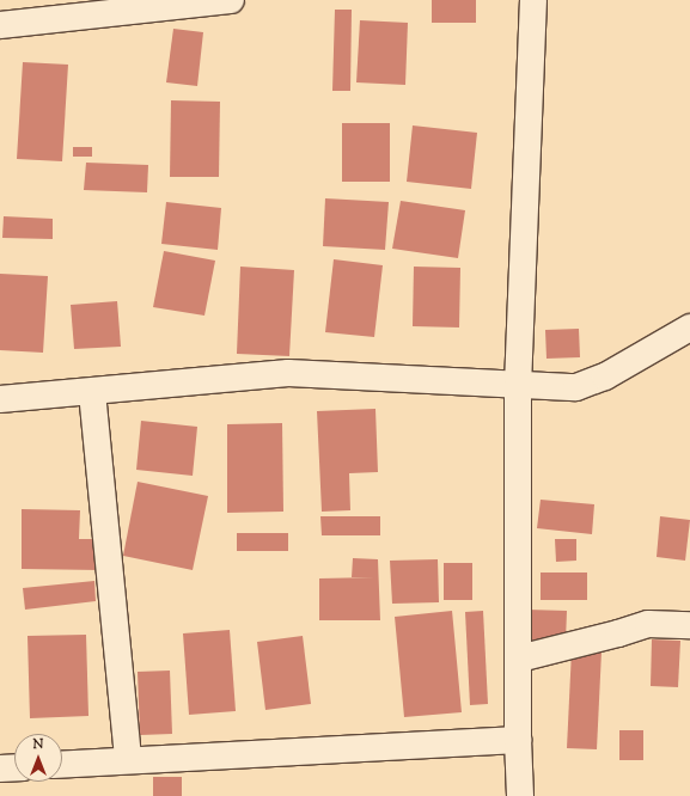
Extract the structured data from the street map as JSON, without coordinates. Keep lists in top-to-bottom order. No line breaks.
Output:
{"north":"top"}
